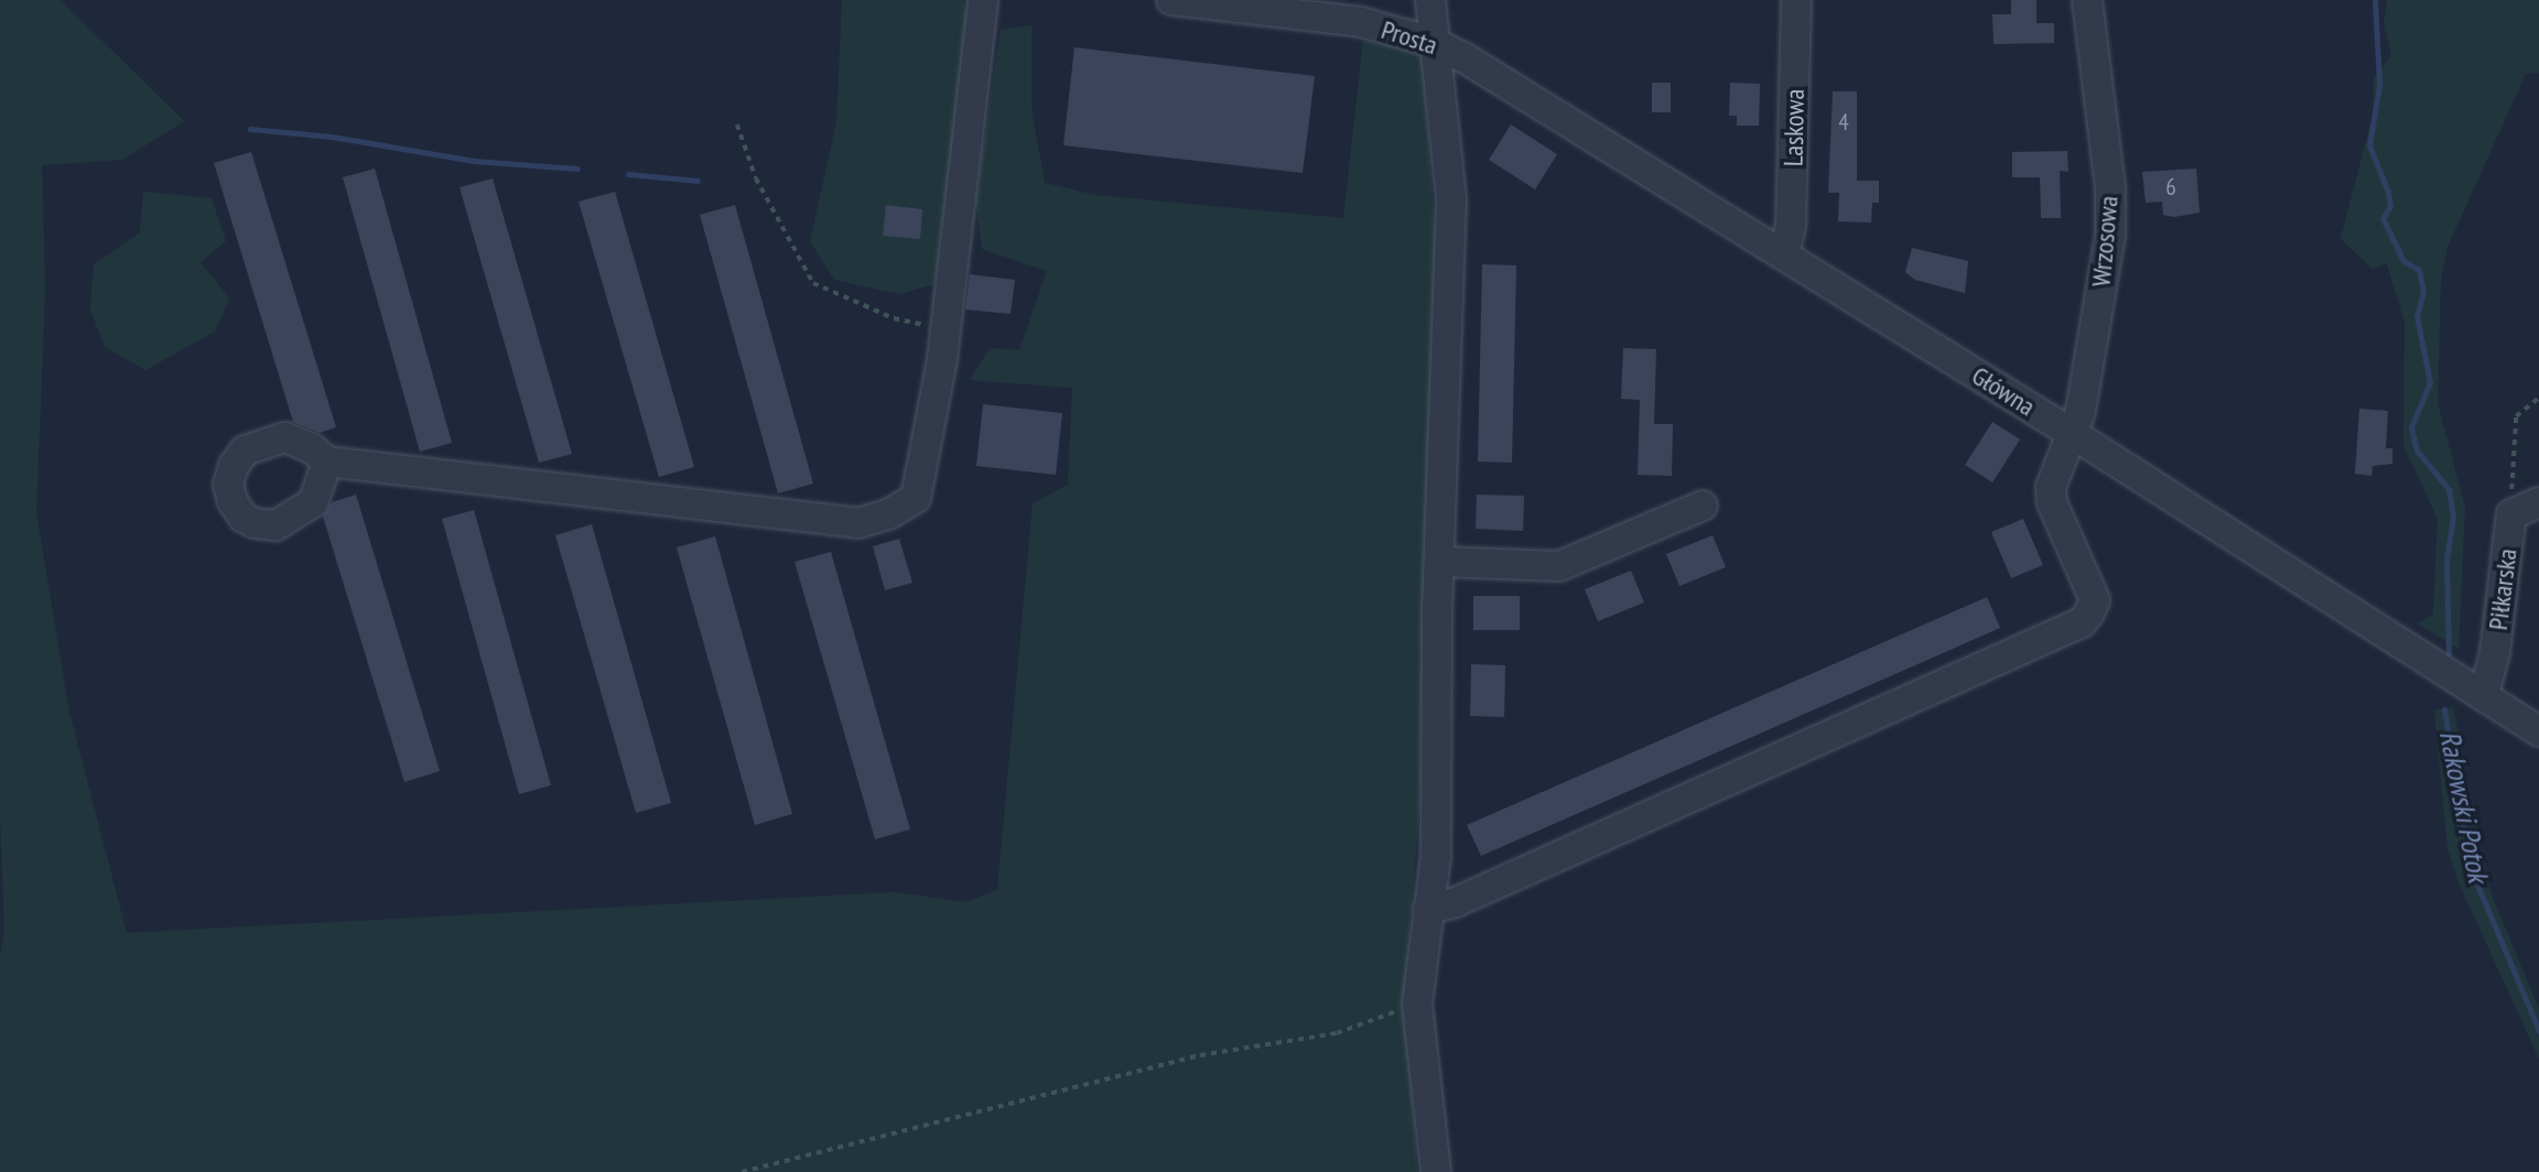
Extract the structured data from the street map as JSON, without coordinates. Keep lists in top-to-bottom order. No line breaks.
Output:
{"streets":{"street":["Prosta","Laskowa","Wrzosowa","Główna","Piłkarska"]},"crossings":[["Prosta","Główna"],["Laskowa","Główna"],["Wrzosowa","Główna"],["Główna","Piłkarska"]],"water":["Rakowski Potok"],"house_numbers":["4","6"]}
